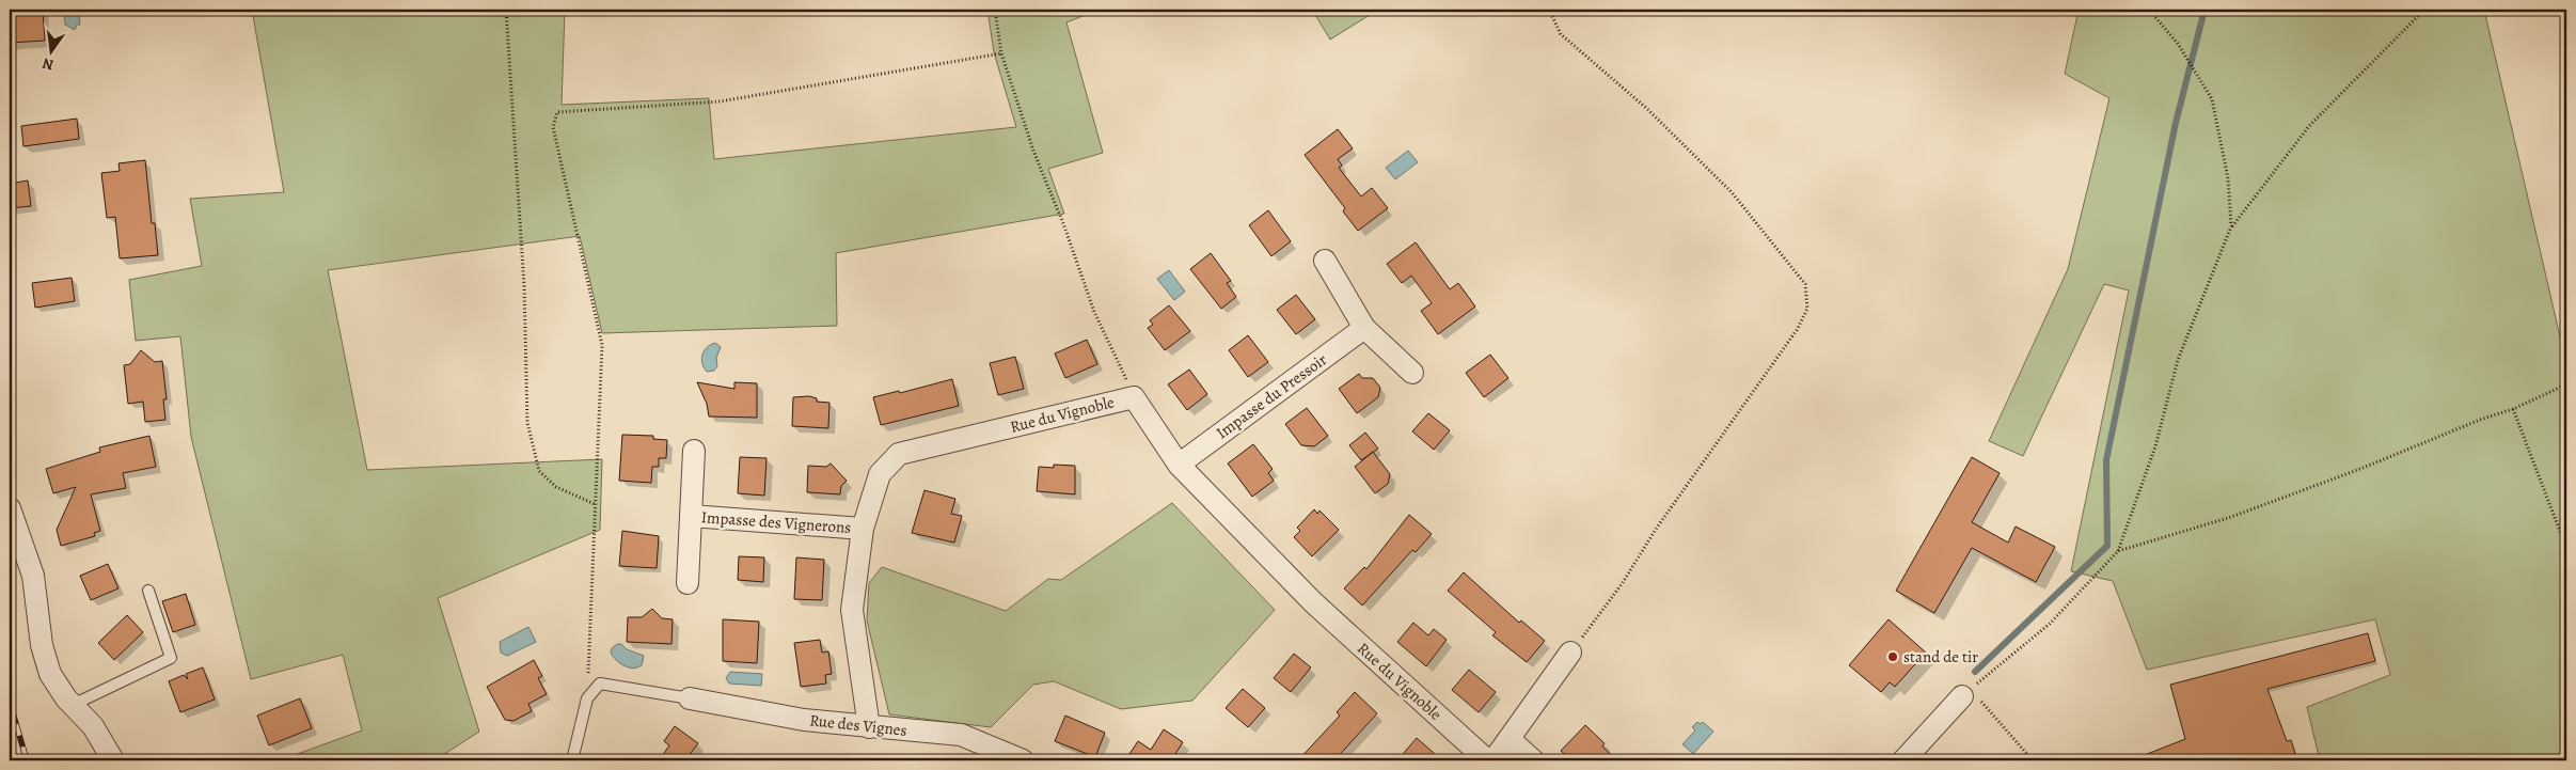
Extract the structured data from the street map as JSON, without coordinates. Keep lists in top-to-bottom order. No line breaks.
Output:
{"streets":{"street":["Impasse du Pressoir","Rue du Vignoble","Impasse des Vignerons","Rue des Vignes"]},"crossings":[["Impasse du Pressoir","Rue du Vignoble"],["Rue du Vignoble","Impasse des Vignerons"],["Rue du Vignoble","Rue des Vignes"]],"places":["stand de tir"],"north":"bottom"}
